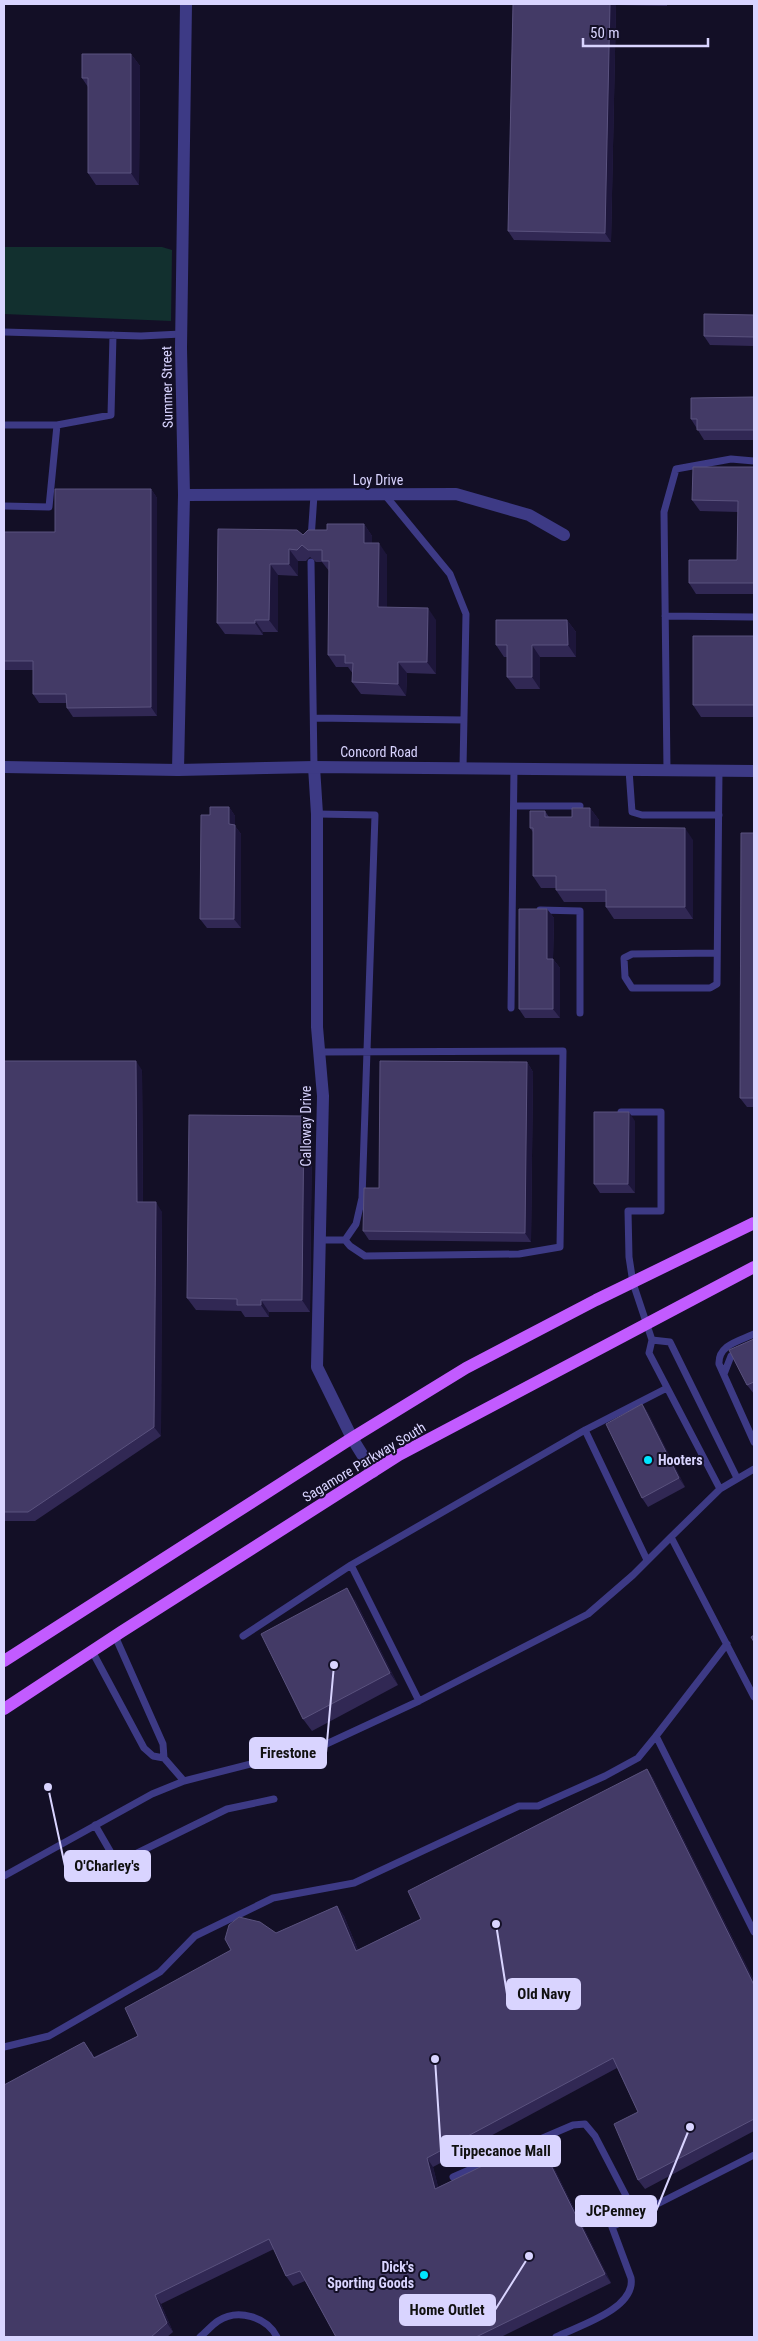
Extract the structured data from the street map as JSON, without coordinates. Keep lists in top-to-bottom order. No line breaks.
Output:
{"streets":{"main road":["Sagamore Parkway South"],"street":["Summer Street","Loy Drive","Concord Road","Calloway Drive"]},"crossings":[["Summer Street","Loy Drive"],["Summer Street","Concord Road"],["Concord Road","Calloway Drive"],["Calloway Drive","Sagamore Parkway South"]],"places":["Hooters","Firestone","O'Charley's","Old Navy","Tippecanoe Mall","JCPenney","Home Outlet","Dick's Sporting Goods"],"scale_bar":"50 m"}
